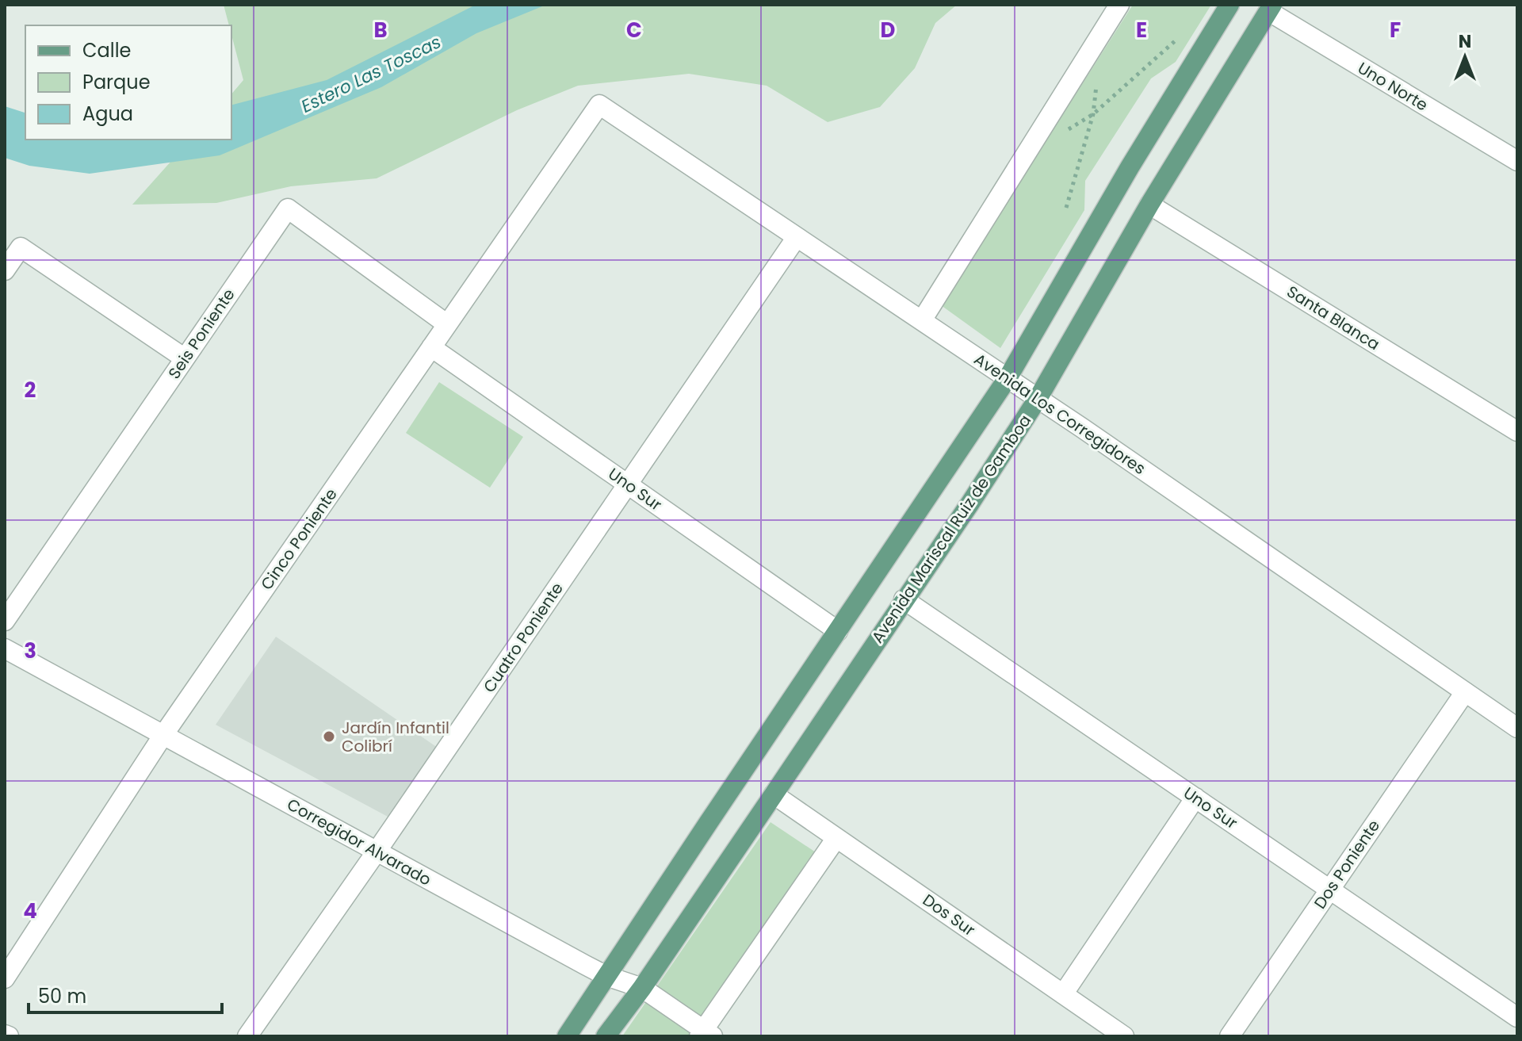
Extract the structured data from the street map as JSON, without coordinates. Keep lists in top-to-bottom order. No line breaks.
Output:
{"streets":{"main road":["Avenida Mariscal Ruiz de Gamboa"],"street":["Uno Norte","Santa Blanca","Seis Poniente","Avenida Los Corregidores","Uno Sur","Cinco Poniente","Cuatro Poniente","Corregidor Alvarado","Dos Poniente","Dos Sur"]},"crossings":[["Uno Norte","Avenida Mariscal Ruiz de Gamboa"],["Santa Blanca","Avenida Mariscal Ruiz de Gamboa"],["Seis Poniente","Cinco Poniente"],["Avenida Los Corregidores","Avenida Mariscal Ruiz de Gamboa"],["Avenida Los Corregidores","Cinco Poniente"],["Avenida Los Corregidores","Cuatro Poniente"],["Avenida Los Corregidores","Dos Poniente"],["Uno Sur","Avenida Mariscal Ruiz de Gamboa"],["Uno Sur","Cinco Poniente"],["Uno Sur","Cuatro Poniente"],["Uno Sur","Dos Poniente"],["Avenida Mariscal Ruiz de Gamboa","Corregidor Alvarado"],["Avenida Mariscal Ruiz de Gamboa","Dos Sur"],["Cinco Poniente","Corregidor Alvarado"],["Cuatro Poniente","Corregidor Alvarado"]],"water":["Estero Las Toscas"],"places":["Jardín Infantil Colibrí"],"legend":["Calle","Parque","Agua"],"scale_bar":"50 m","north":"top","grid":{"columns":["B","C","D","E","F"],"rows":["2","3","4"]}}
